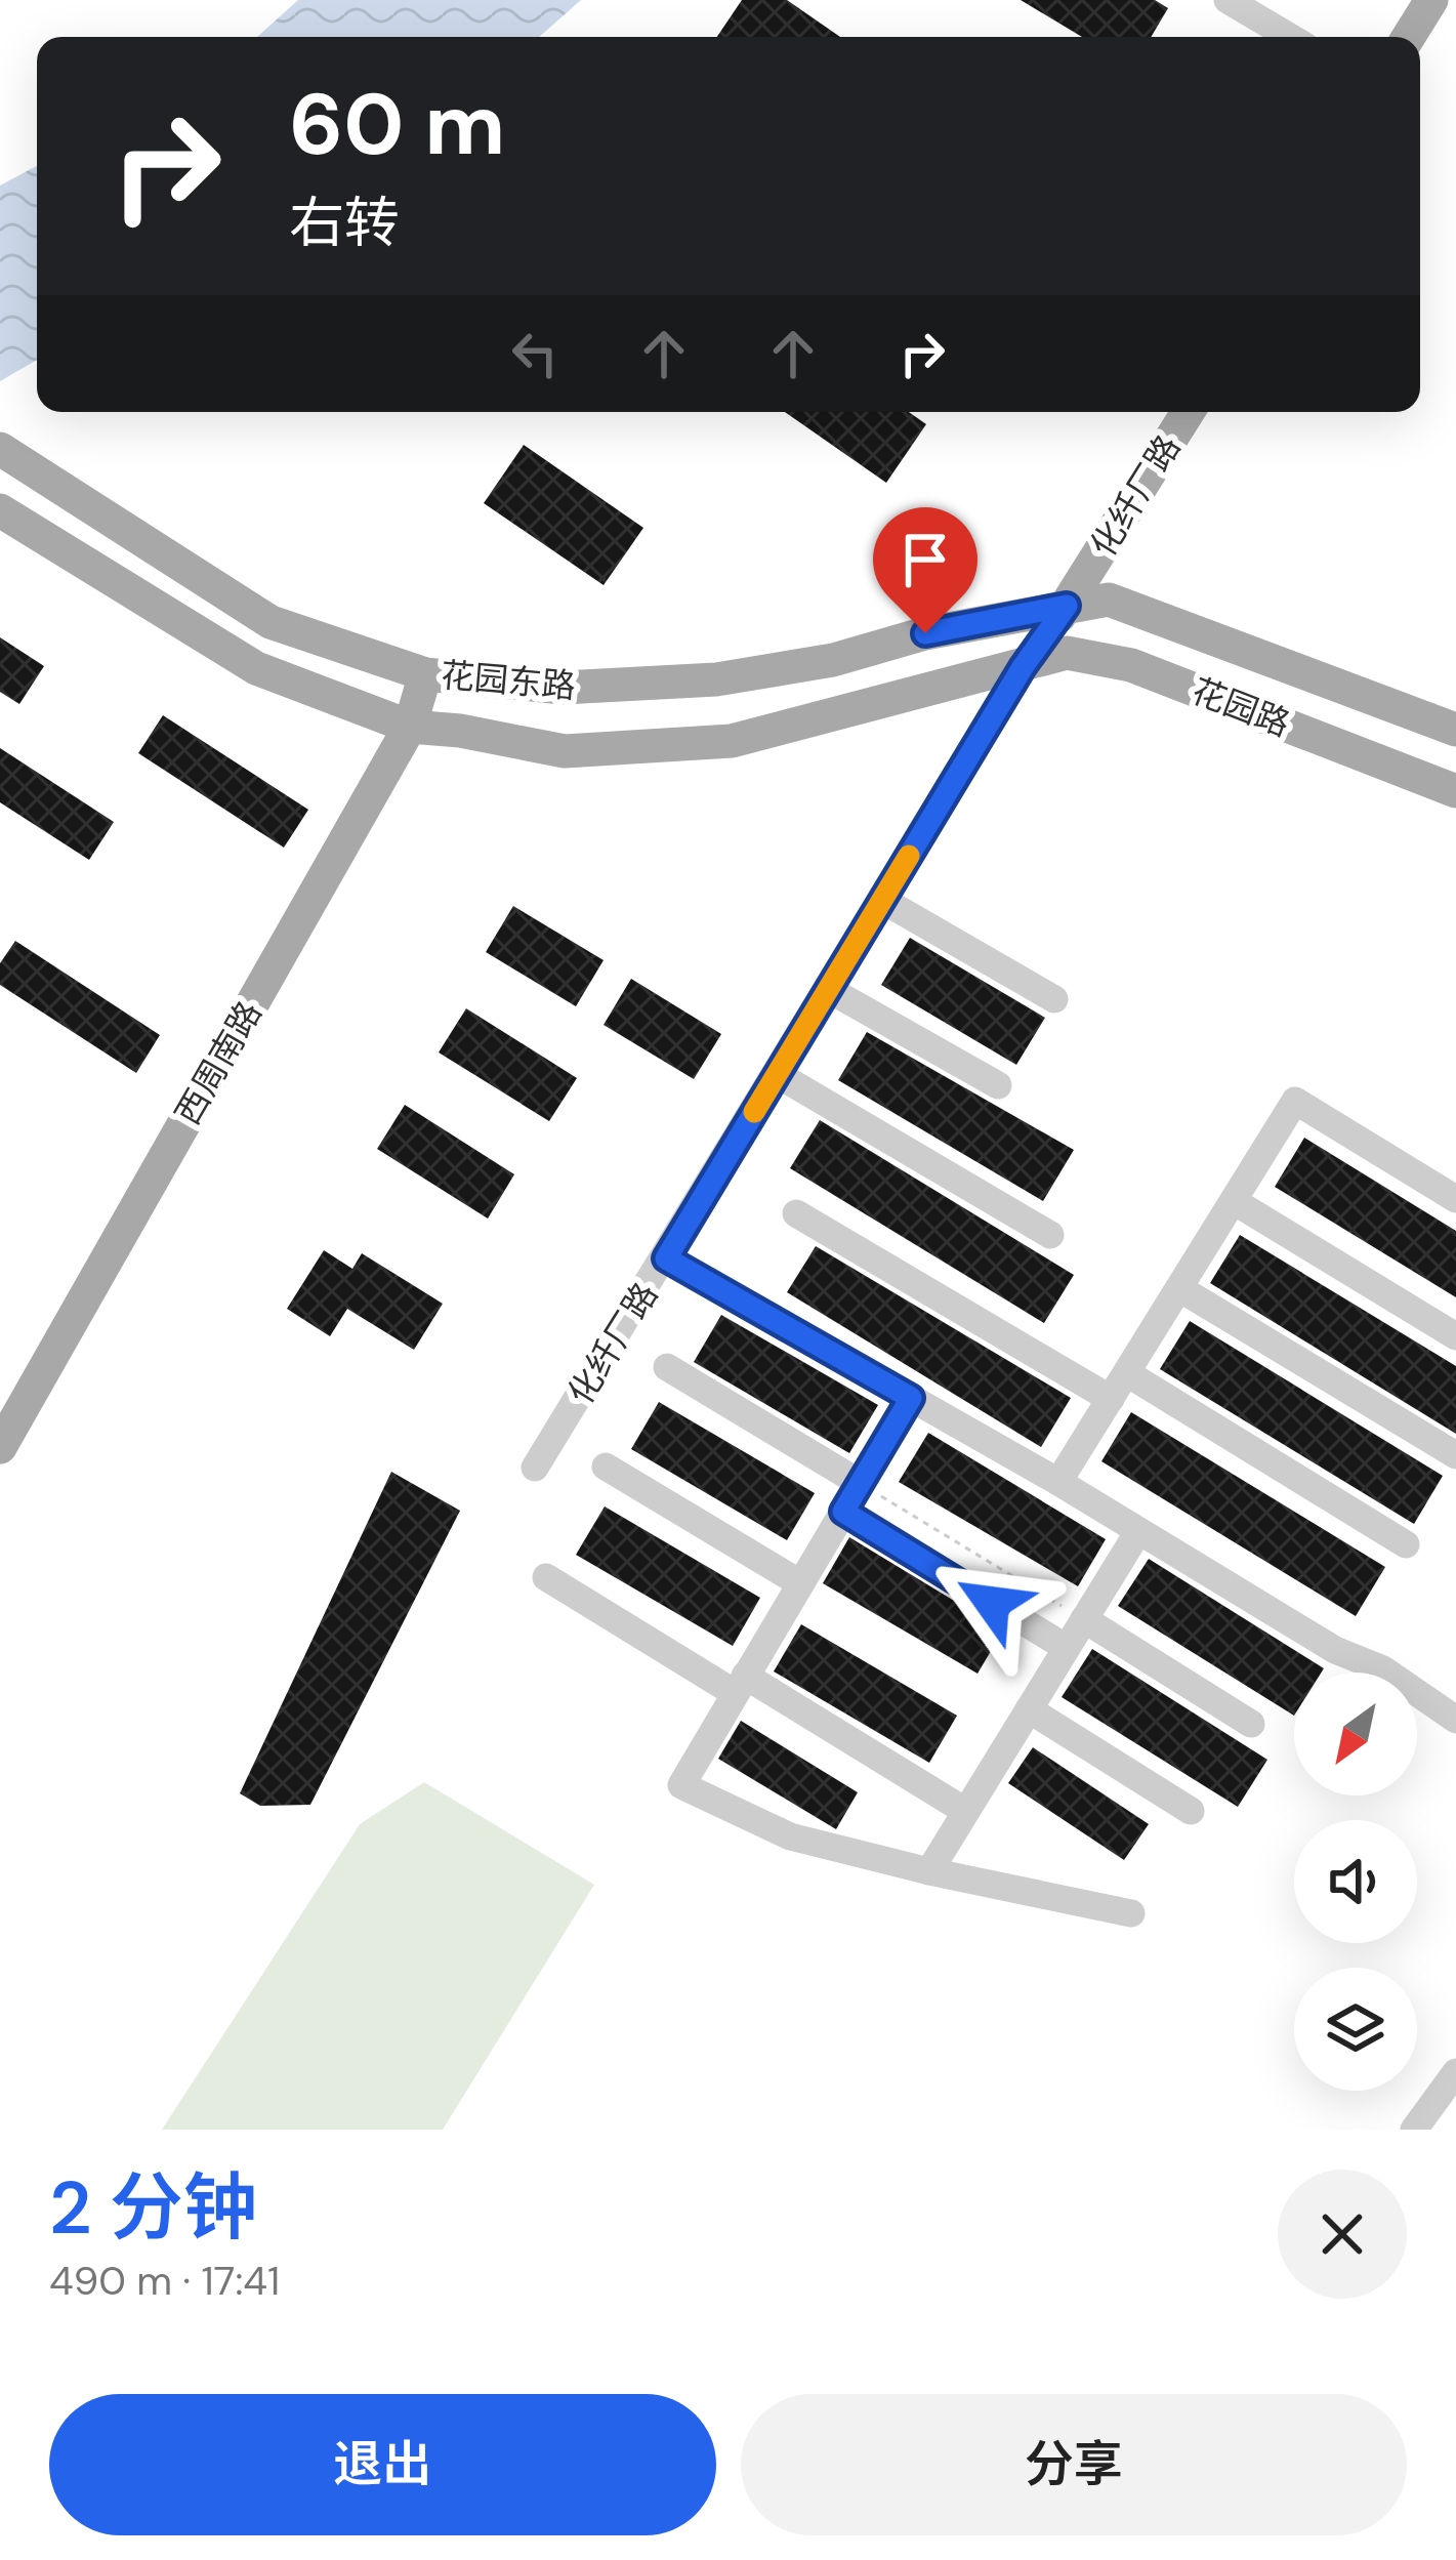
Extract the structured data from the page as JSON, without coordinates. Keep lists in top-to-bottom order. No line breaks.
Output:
{"streets":{"main road":["化纤厂路","花园东路","花园路","西周南路"]},"crossings":[["化纤厂路","花园东路"],["化纤厂路","花园路"],["花园东路","花园路"],["花园东路","西周南路"]],"north":"bottom left","page":{"turn":["60 m","右转"],"heading":["2 分钟","490 m · 17:41"],"buttons":["退出","分享"]}}
